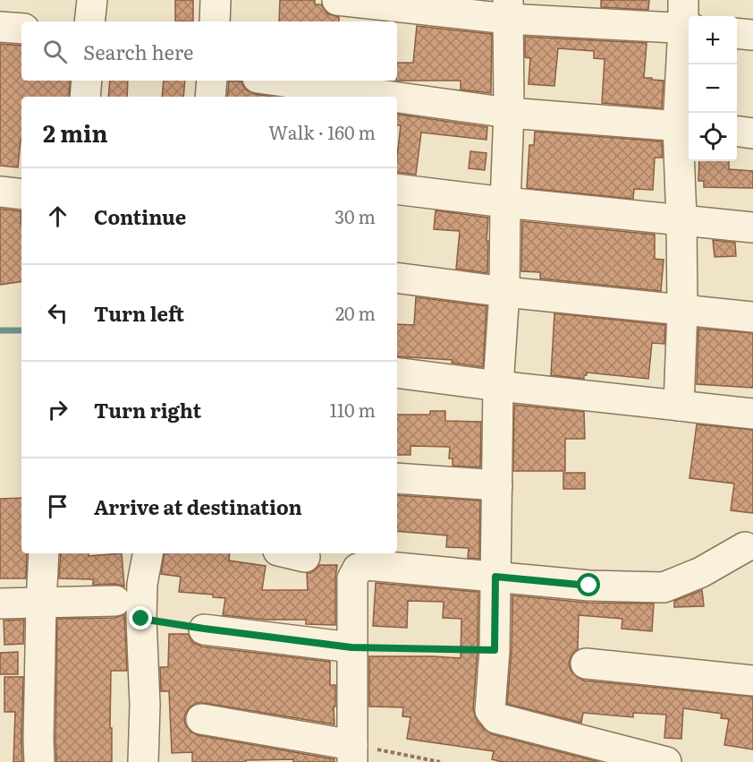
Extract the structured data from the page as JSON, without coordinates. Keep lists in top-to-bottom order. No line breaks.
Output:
{"page":{"map_buttons":["+","−"],"search":"Search here","heading":["2 min","Walk · 160 m"],"list":[["Continue","30 m"],["Turn left","20 m"],["Turn right","110 m"],"Arrive at destination"]}}
